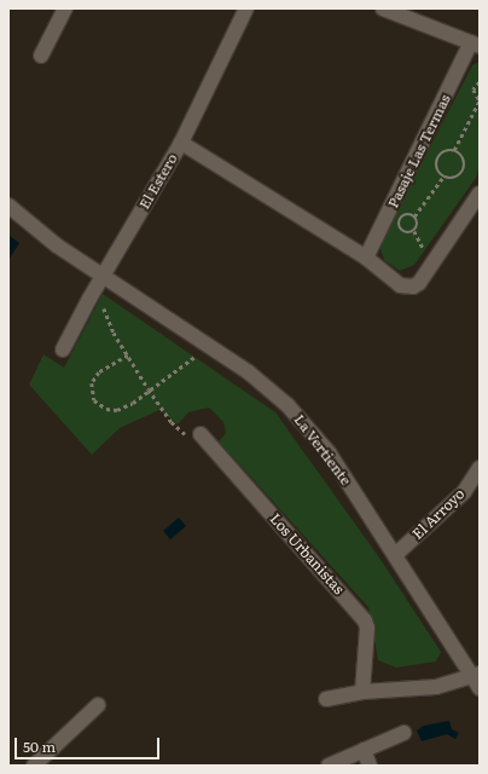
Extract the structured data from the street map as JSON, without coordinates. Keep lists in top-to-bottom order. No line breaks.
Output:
{"streets":{"street":["Pasaje Las Termas","El Estero","La Vertiente","El Arroyo","Los Urbanistas"]},"crossings":[["El Estero","La Vertiente"],["La Vertiente","El Arroyo"]],"scale_bar":"50 m"}
